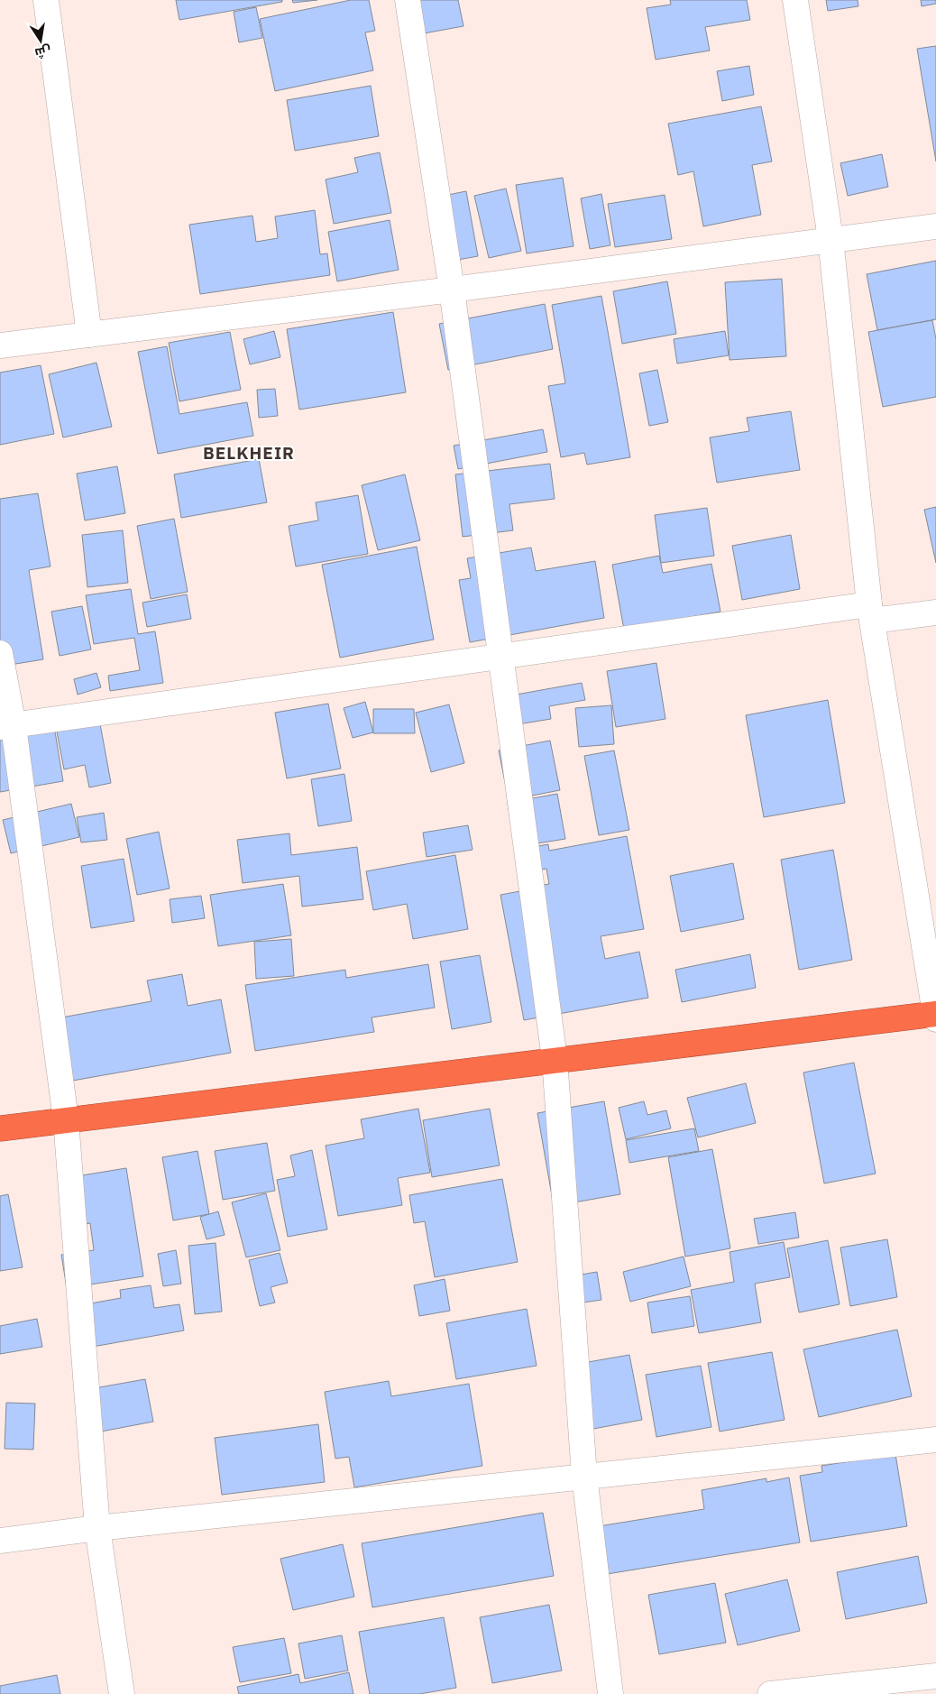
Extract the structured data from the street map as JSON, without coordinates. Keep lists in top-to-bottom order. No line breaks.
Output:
{"districts":["BELKHEIR"],"north":"bottom"}
